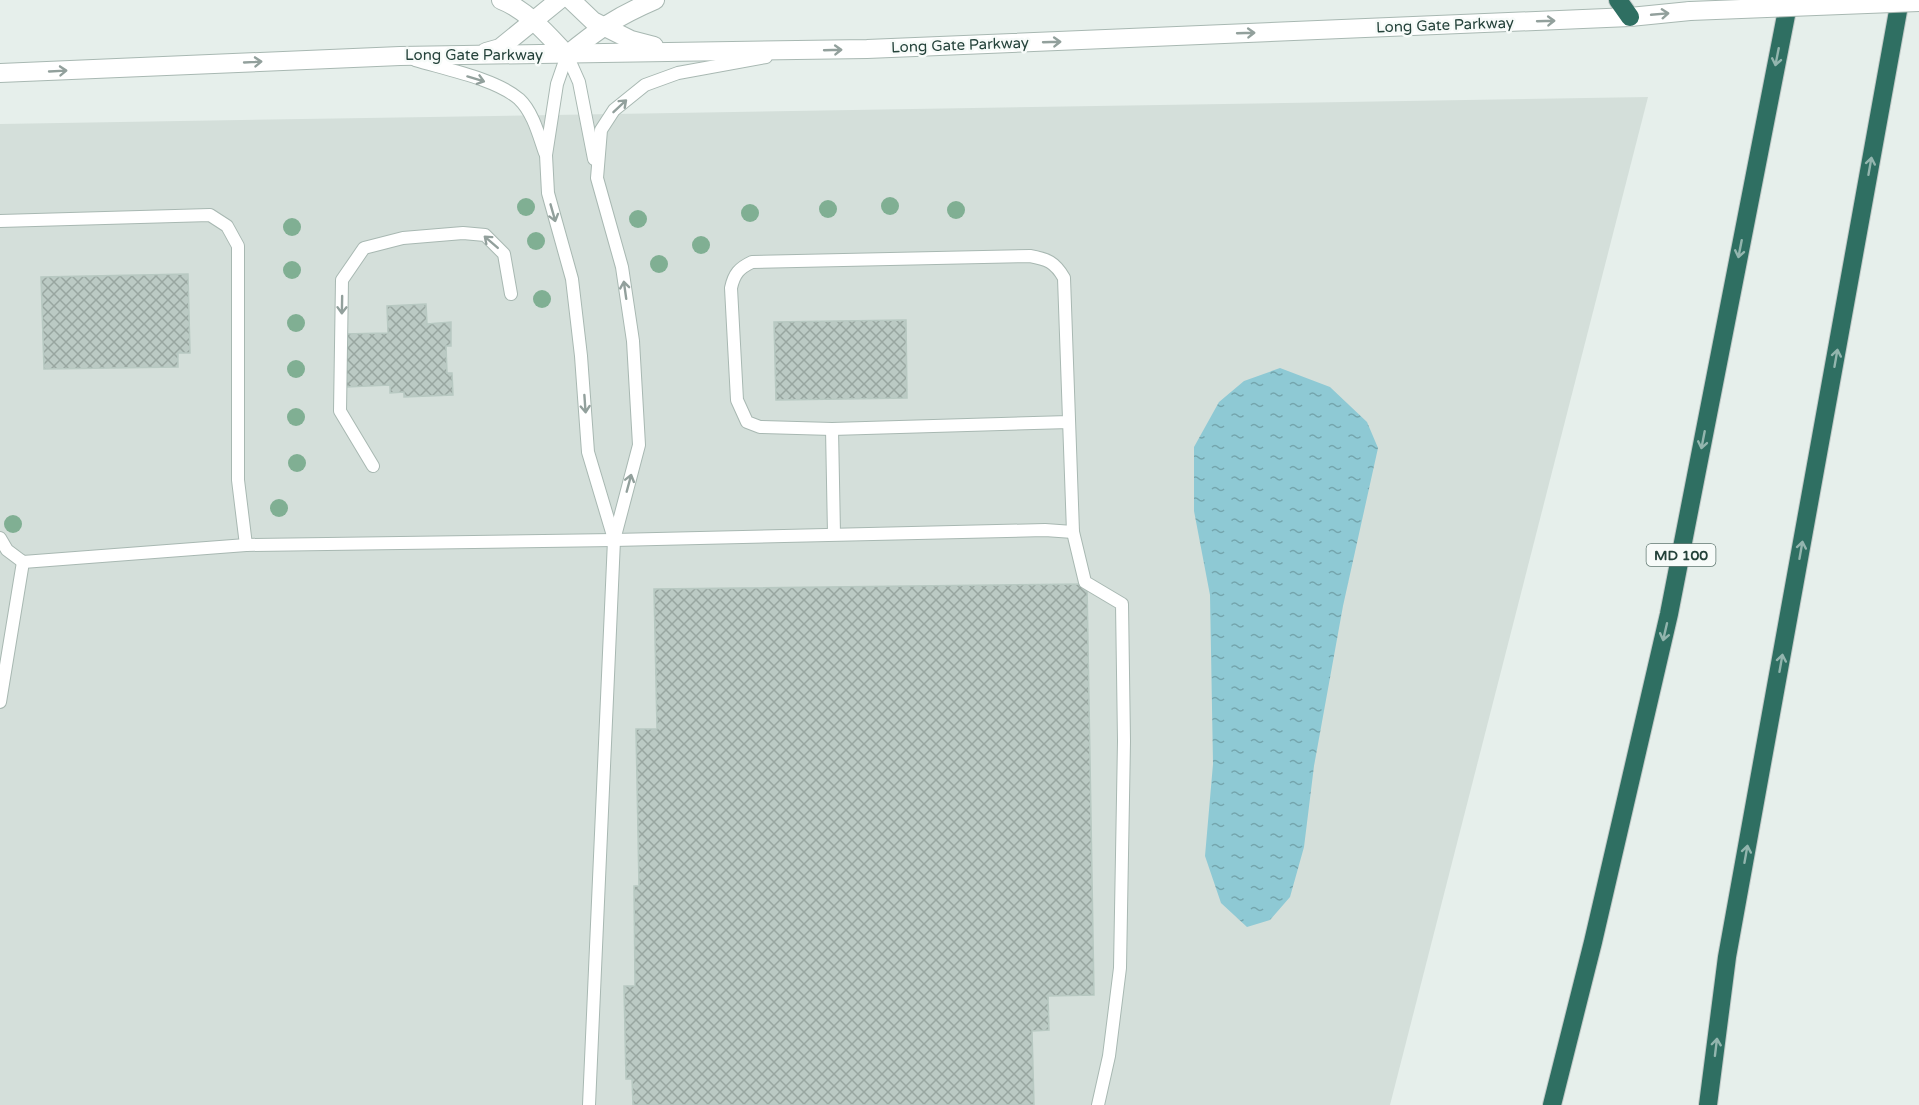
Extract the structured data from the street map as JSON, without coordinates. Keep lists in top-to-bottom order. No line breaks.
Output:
{"streets":{"highway":["MD 100"],"street":["Long Gate Parkway"]},"one_way":["Long Gate Parkway"]}
